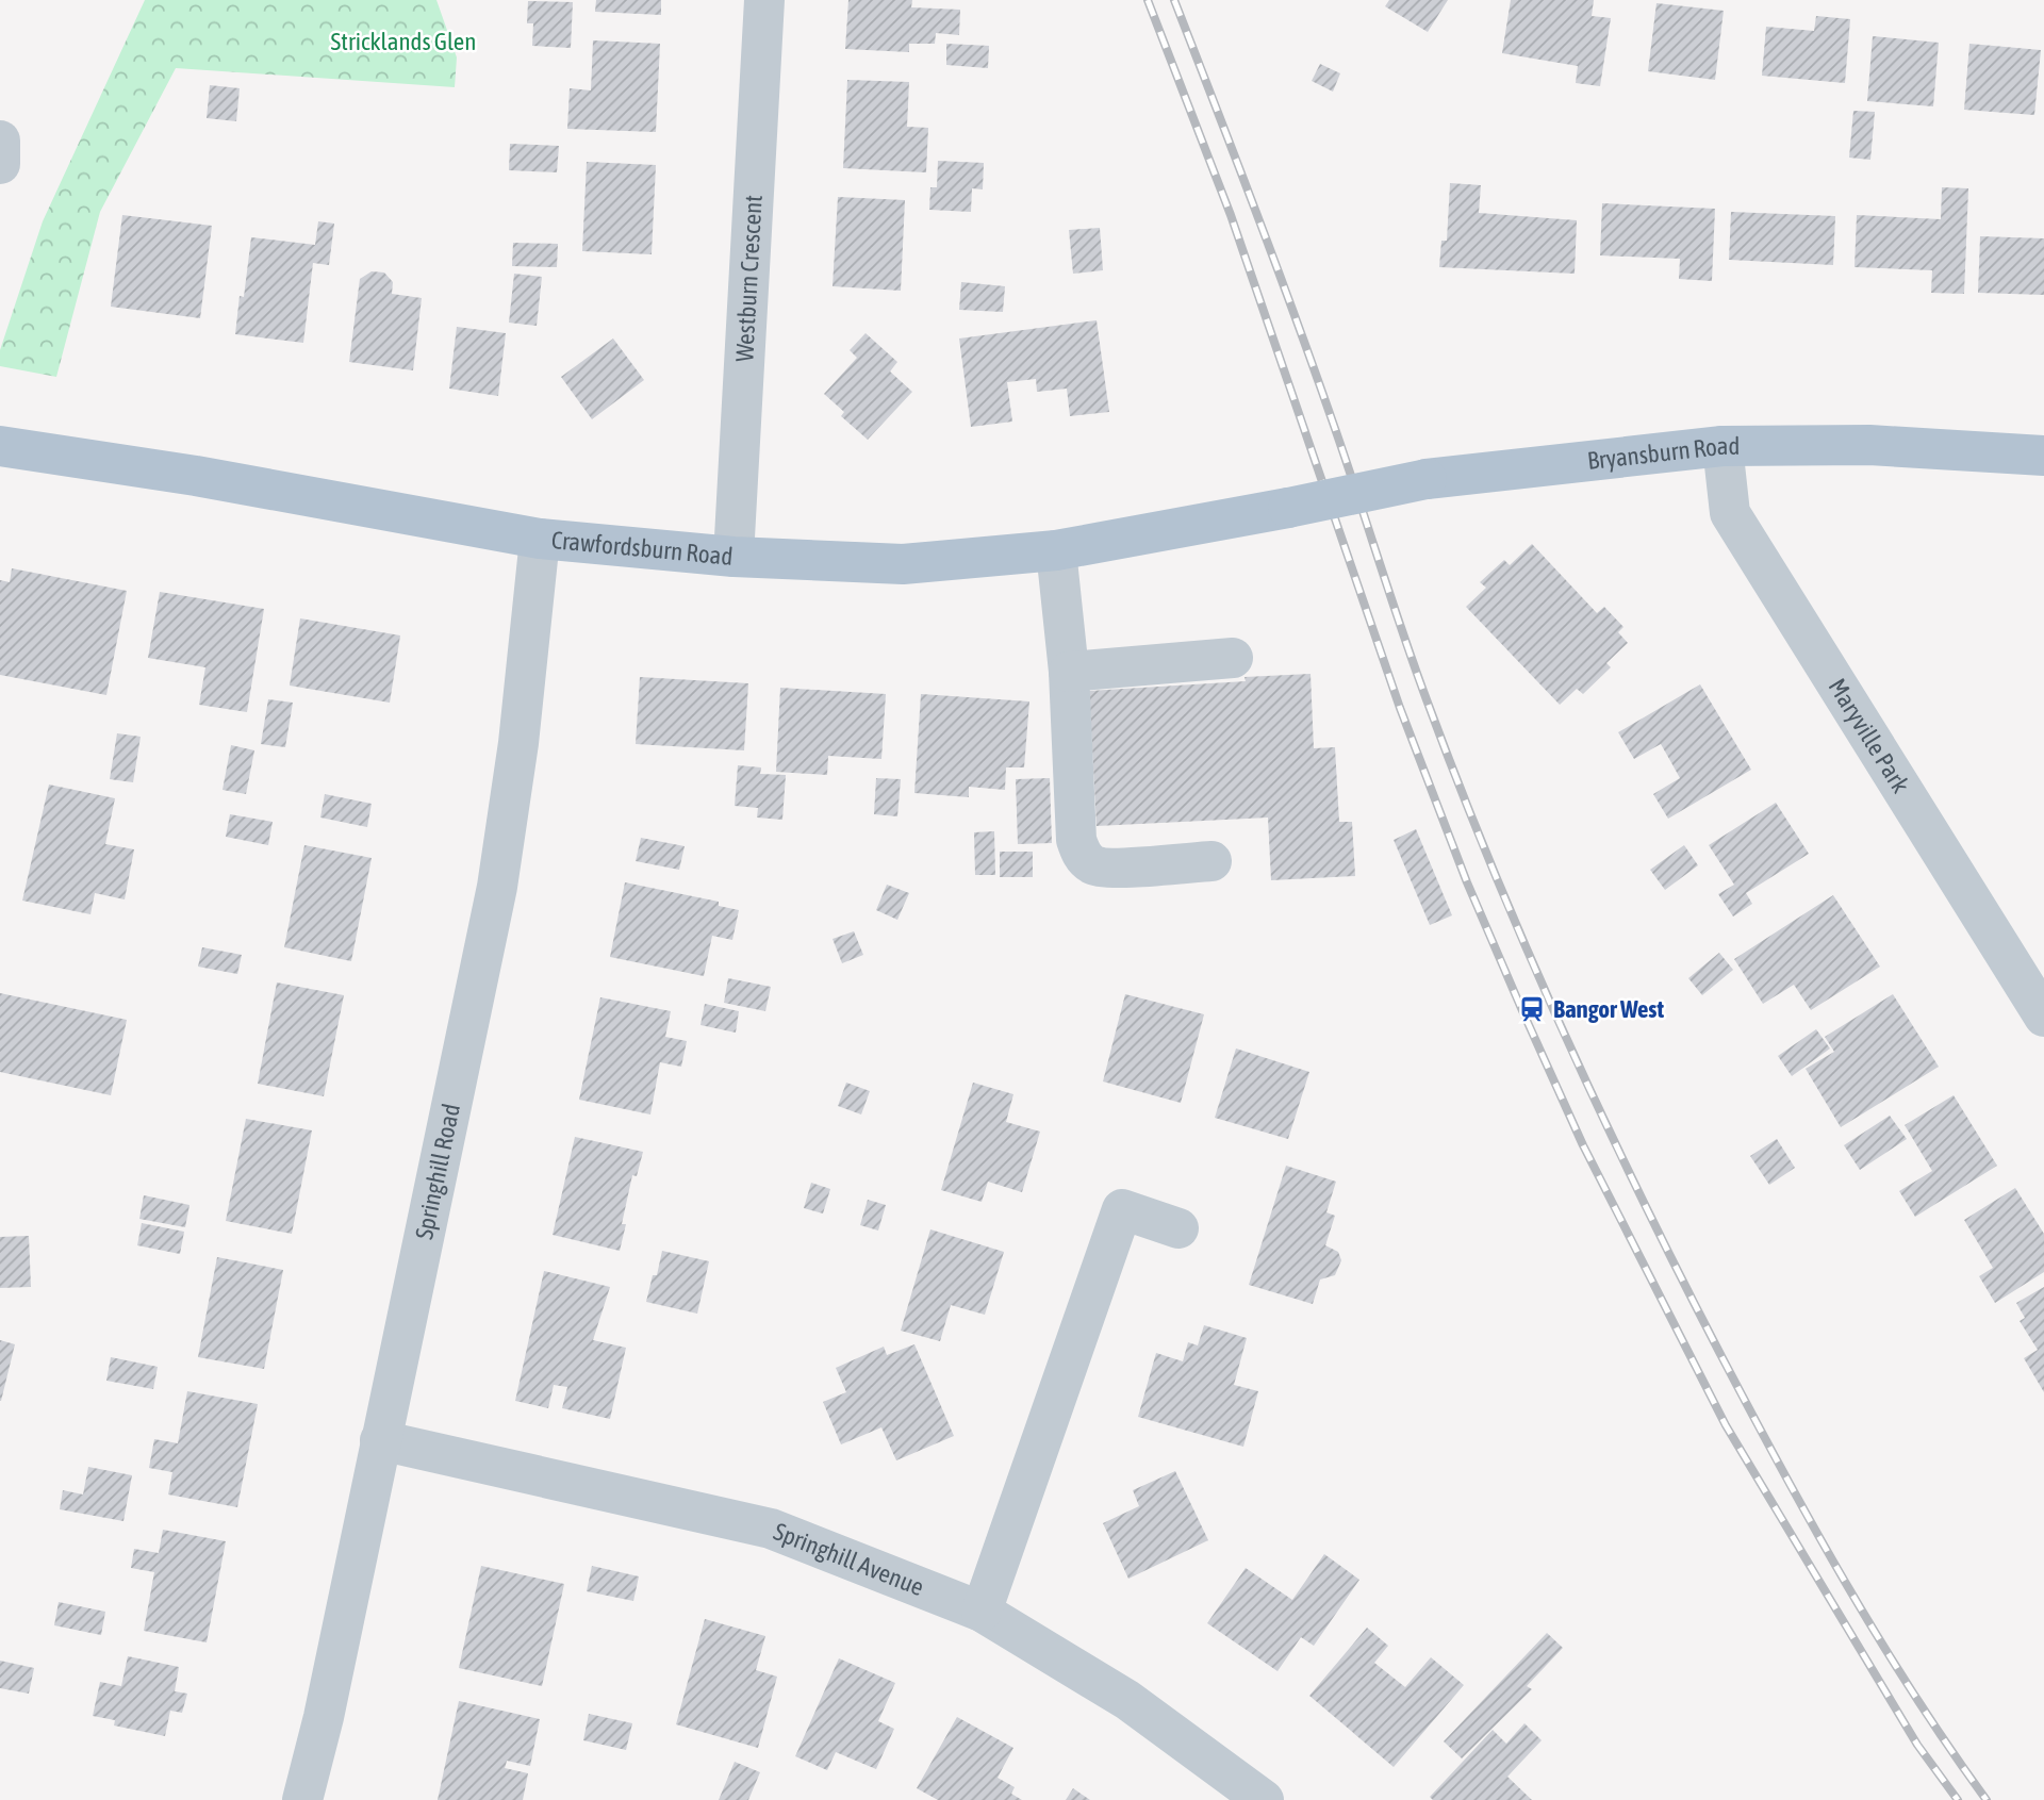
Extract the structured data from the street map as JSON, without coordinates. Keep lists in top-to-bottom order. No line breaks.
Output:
{"streets":{"main road":["Bryansburn Road","Crawfordsburn Road"],"street":["Westburn Crescent","Maryville Park","Springhill Road","Springhill Avenue"]},"crossings":[["Westburn Crescent","Crawfordsburn Road"],["Bryansburn Road","Crawfordsburn Road"],["Bryansburn Road","Maryville Park"],["Crawfordsburn Road","Springhill Road"],["Springhill Road","Springhill Avenue"]],"parks":["Stricklands Glen"],"places":{"station":["Bangor West"]}}
